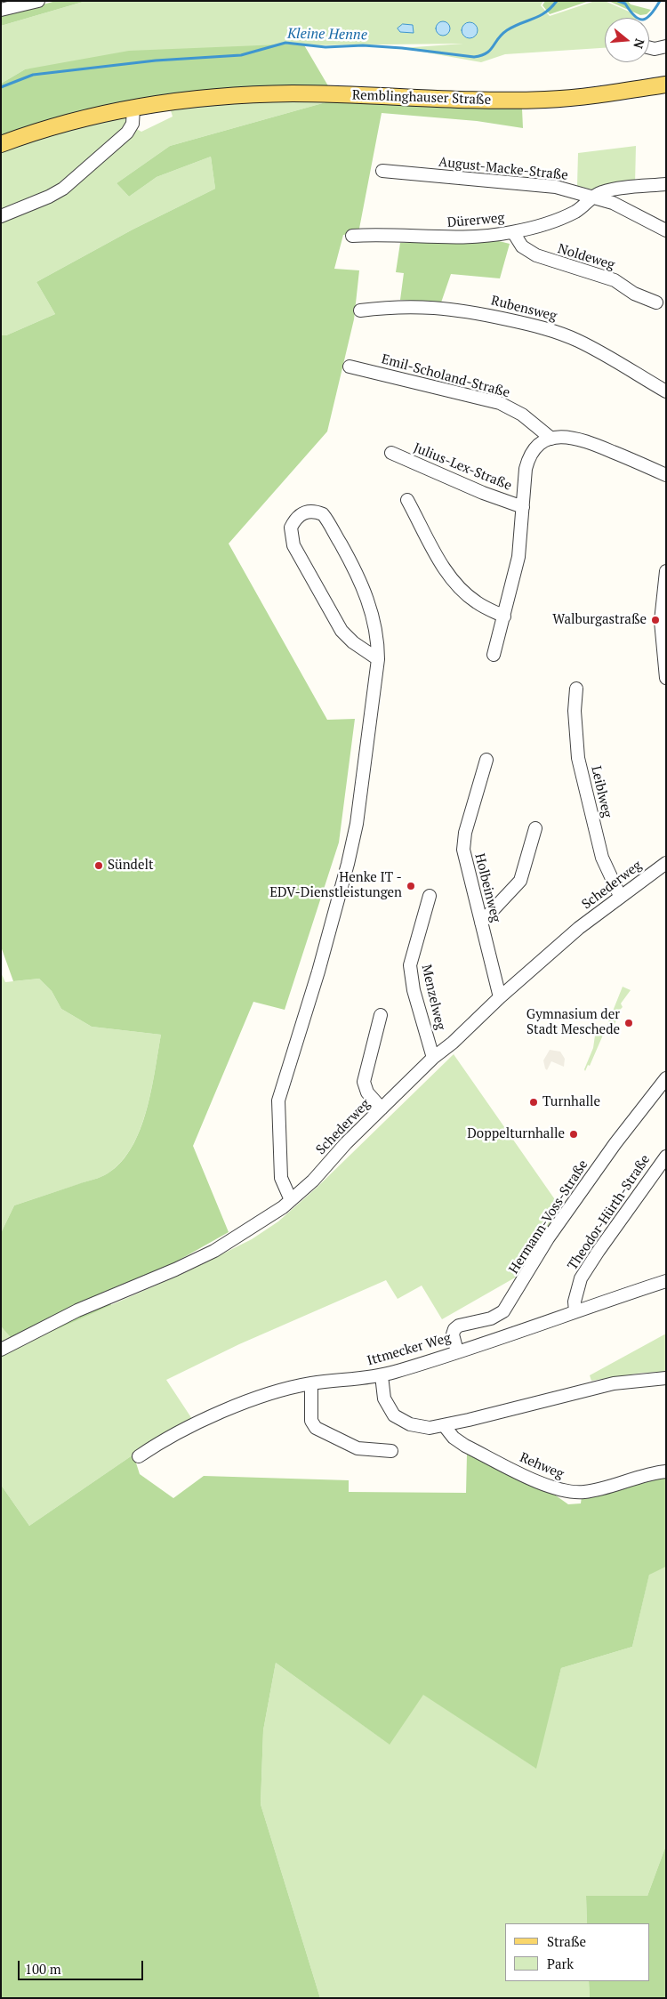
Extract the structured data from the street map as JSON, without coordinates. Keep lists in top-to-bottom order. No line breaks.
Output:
{"streets":{"main road":["Remblinghauser Straße"],"street":["August-Macke-Straße","Dürerweg","Noldeweg","Rubensweg","Emil-Scholand-Straße","Julius-Lex-Straße","Leiblweg","Schederweg","Holbeinweg","Menzelweg","Theodor-Hürth-Straße","Hermann-Voss-Straße","Ittmecker Weg","Rehweg"]},"crossings":[["August-Macke-Straße","Dürerweg"],["Dürerweg","Noldeweg"],["Leiblweg","Schederweg"],["Schederweg","Holbeinweg"],["Schederweg","Menzelweg"],["Theodor-Hürth-Straße","Ittmecker Weg"],["Hermann-Voss-Straße","Ittmecker Weg"]],"water":["Kleine Henne"],"places":["Walburgastraße","Sündelt","Henke IT - EDV-Dienstleistungen","Gymnasium der Stadt Meschede","Turnhalle","Doppelturnhalle"],"legend":["Straße","Park"],"scale_bar":"100 m","north":"right"}
